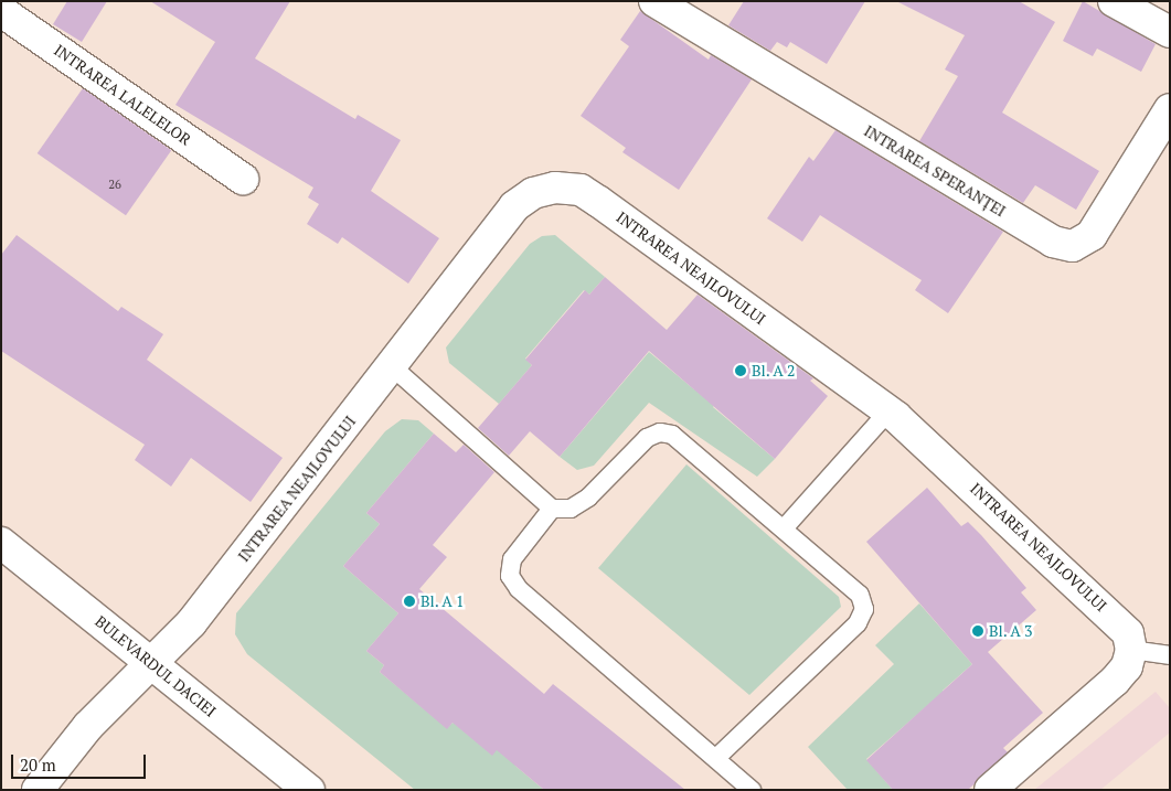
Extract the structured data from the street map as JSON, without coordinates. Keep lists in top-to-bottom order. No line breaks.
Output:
{"streets":{"street":["INTRAREA LALELELOR","INTRAREA SPERANȚEI","INTRAREA NEAJLOVULUI","BULEVARDUL DACIEI"]},"crossings":[["INTRAREA NEAJLOVULUI","BULEVARDUL DACIEI"]],"places":["Bl. A 2","Bl. A 1","Bl. A 3"],"house_numbers":["26"],"scale_bar":"20 m"}
